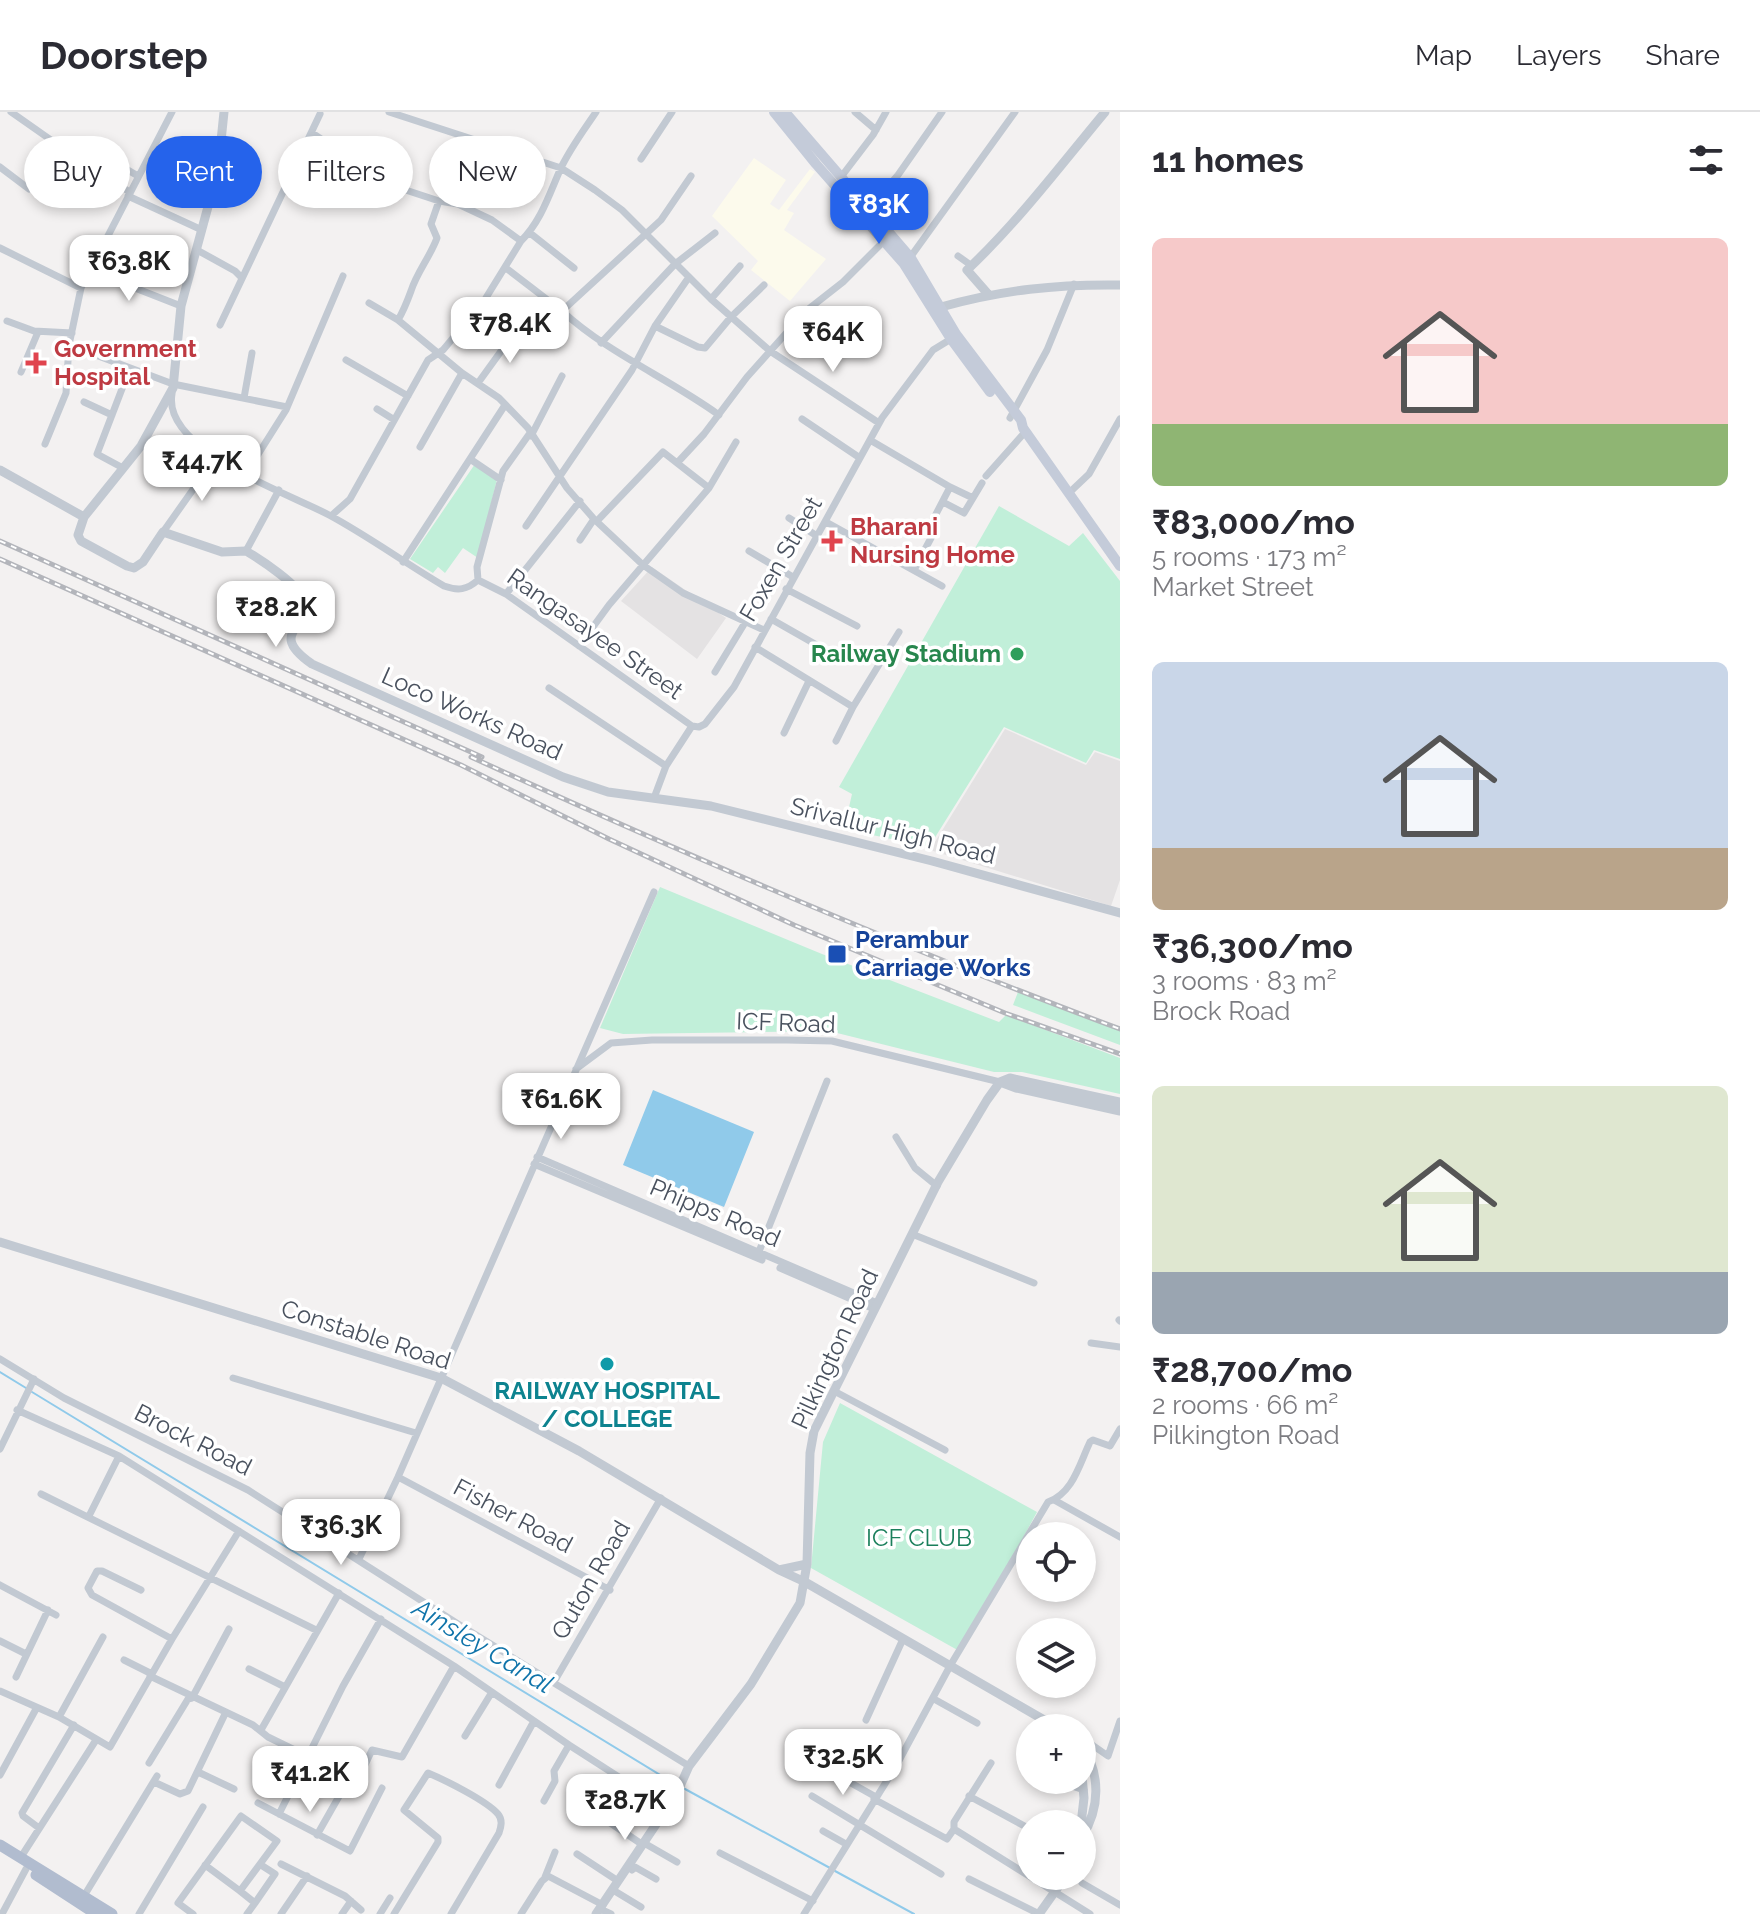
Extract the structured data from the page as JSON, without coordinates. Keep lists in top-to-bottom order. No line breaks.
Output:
{"streets":{"street":["Foxen Street","Rangasayee Street","Loco Works Road","Srivallur High Road","ICF Road","Phipps Road","Constable Road","Pilkington Road","Brock Road","Fisher Road","Quton Road"]},"crossings":[["Foxen Street","Rangasayee Street"],["Foxen Street","Loco Works Road"],["Foxen Street","Srivallur High Road"],["Loco Works Road","Srivallur High Road"],["ICF Road","Pilkington Road"],["Phipps Road","Pilkington Road"],["Constable Road","Pilkington Road"],["Constable Road","Quton Road"],["Pilkington Road","Brock Road"],["Brock Road","Quton Road"],["Fisher Road","Quton Road"]],"water":["Ainsley Canal"],"parks":["ICF CLUB"],"places":{"health":["Government Hospital","Bharani Nursing Home"],"other":["Railway Stadium","RAILWAY HOSPITAL / COLLEGE"],"transit":["Perambur Carriage Works"]},"page":{"header":"Doorstep","nav":["Map","Layers","Share"],"heading":"11 homes","chip":["Buy","Rent","Filters","New"],"price":["₹83K","₹63.8K","₹78.4K","₹64K","₹44.7K","₹28.2K","₹61.6K","₹36.3K","₹32.5K","₹41.2K","₹28.7K"],"list":[{"name":"₹83,000/mo","note":"5 rooms · 173 m² · Market Street"},{"name":"₹36,300/mo","note":"3 rooms · 83 m² · Brock Road"},{"name":"₹28,700/mo","note":"2 rooms · 66 m² · Pilkington Road"}],"map_buttons":["+","−"]}}
